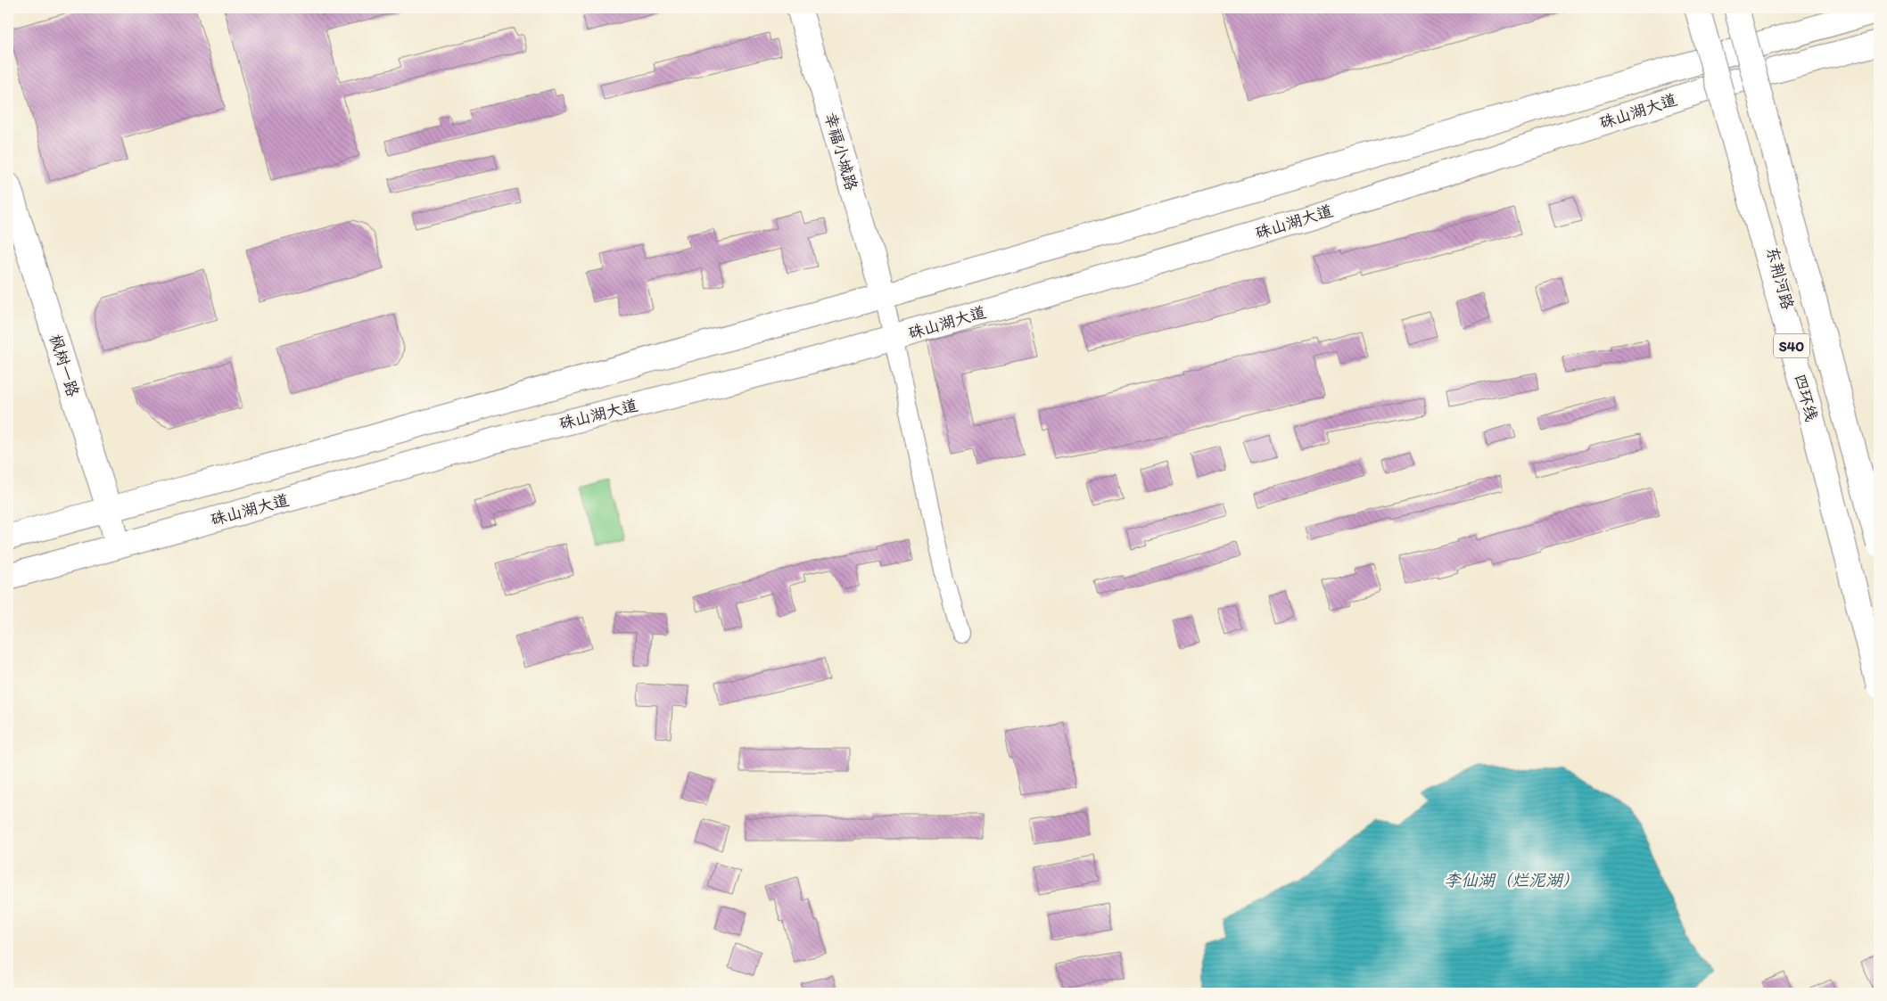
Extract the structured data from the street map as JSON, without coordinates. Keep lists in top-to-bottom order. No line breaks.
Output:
{"streets":{"main road":["硃山湖大道","幸福小城路","东荆河路","S40","枫树一路","四环线"]},"crossings":[["硃山湖大道","幸福小城路"],["硃山湖大道","东荆河路"],["硃山湖大道","枫树一路"]],"water":["李仙湖（烂泥湖）"]}
